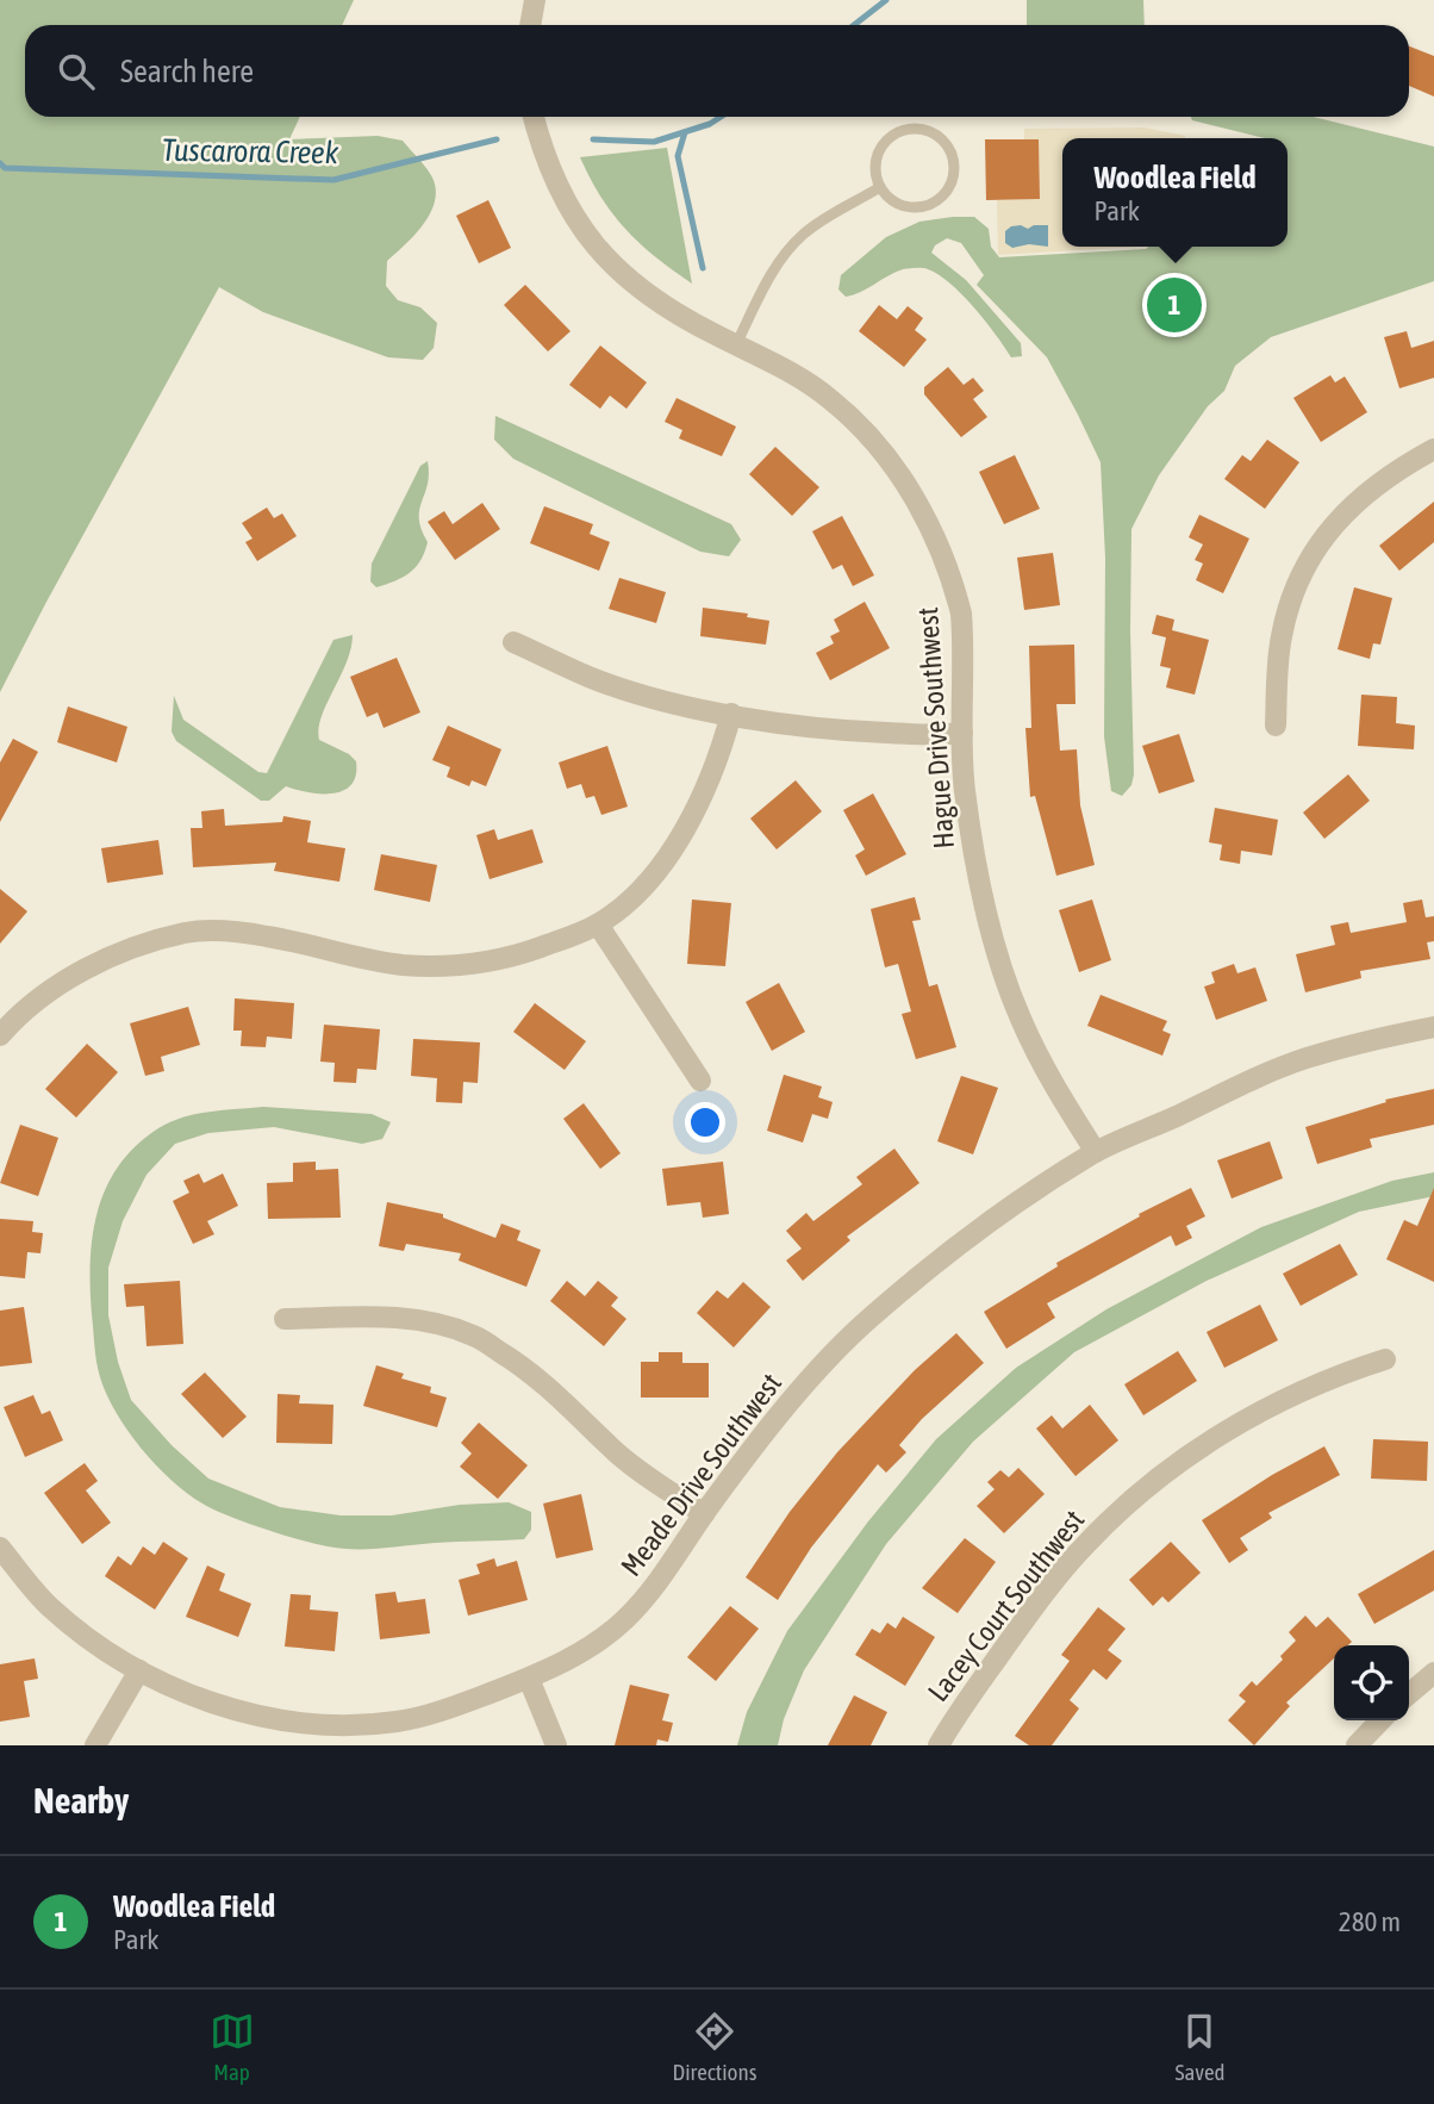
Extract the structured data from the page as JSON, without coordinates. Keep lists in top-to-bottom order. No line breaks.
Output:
{"streets":{"street":["Hague Drive Southwest","Meade Drive Southwest","Lacey Court Southwest"]},"crossings":[["Hague Drive Southwest","Meade Drive Southwest"]],"water":["Tuscarora Creek"],"page":{"search":"Search here","popup":["Woodlea Field","Park"],"pins":"1","heading":"Nearby","list":[{"mark":"1","name":"Woodlea Field","note":"Park","value":"280 m"}],"nav":["Map","Directions","Saved"]}}
